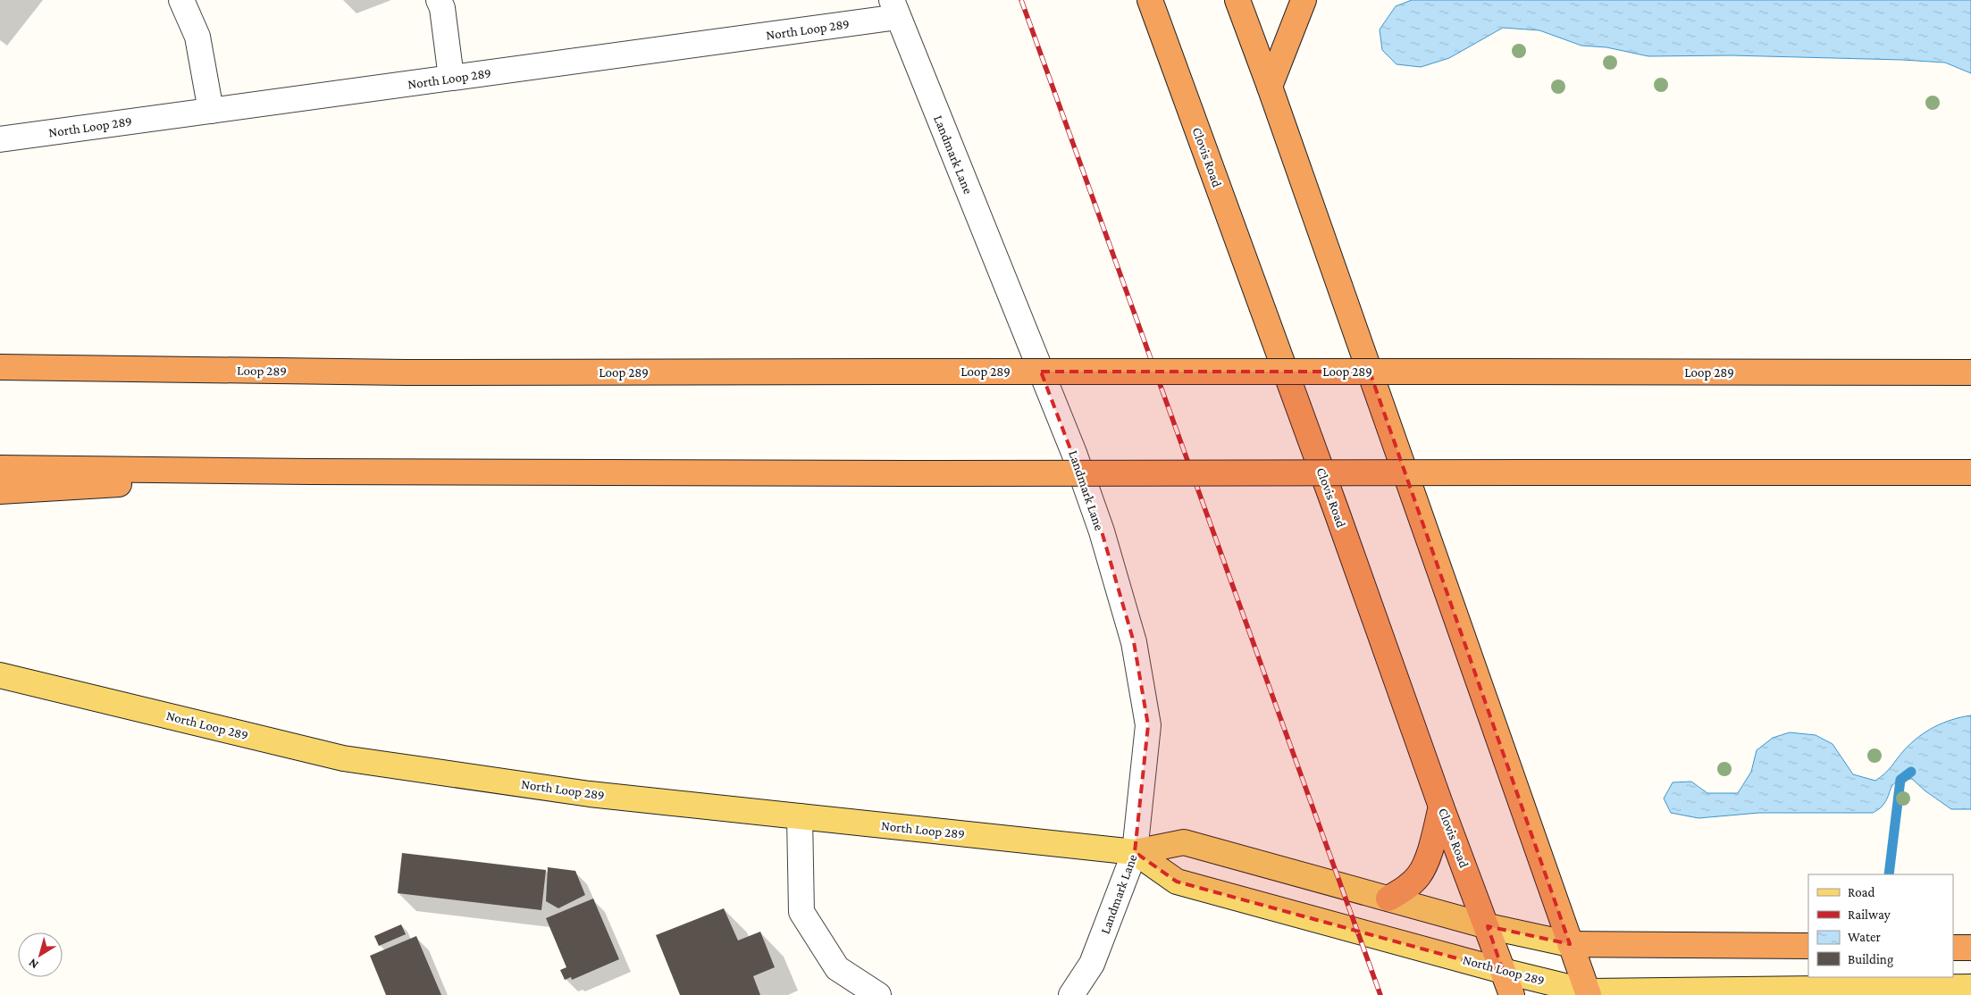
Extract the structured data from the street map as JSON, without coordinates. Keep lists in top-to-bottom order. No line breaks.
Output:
{"streets":{"highway":["Clovis Road","Loop 289"],"main road":["North Loop 289"],"street":["Landmark Lane"]},"crossings":[["North Loop 289","Landmark Lane"],["North Loop 289","Clovis Road"]],"legend":["Road","Railway","Water","Building"],"north":"bottom left"}
